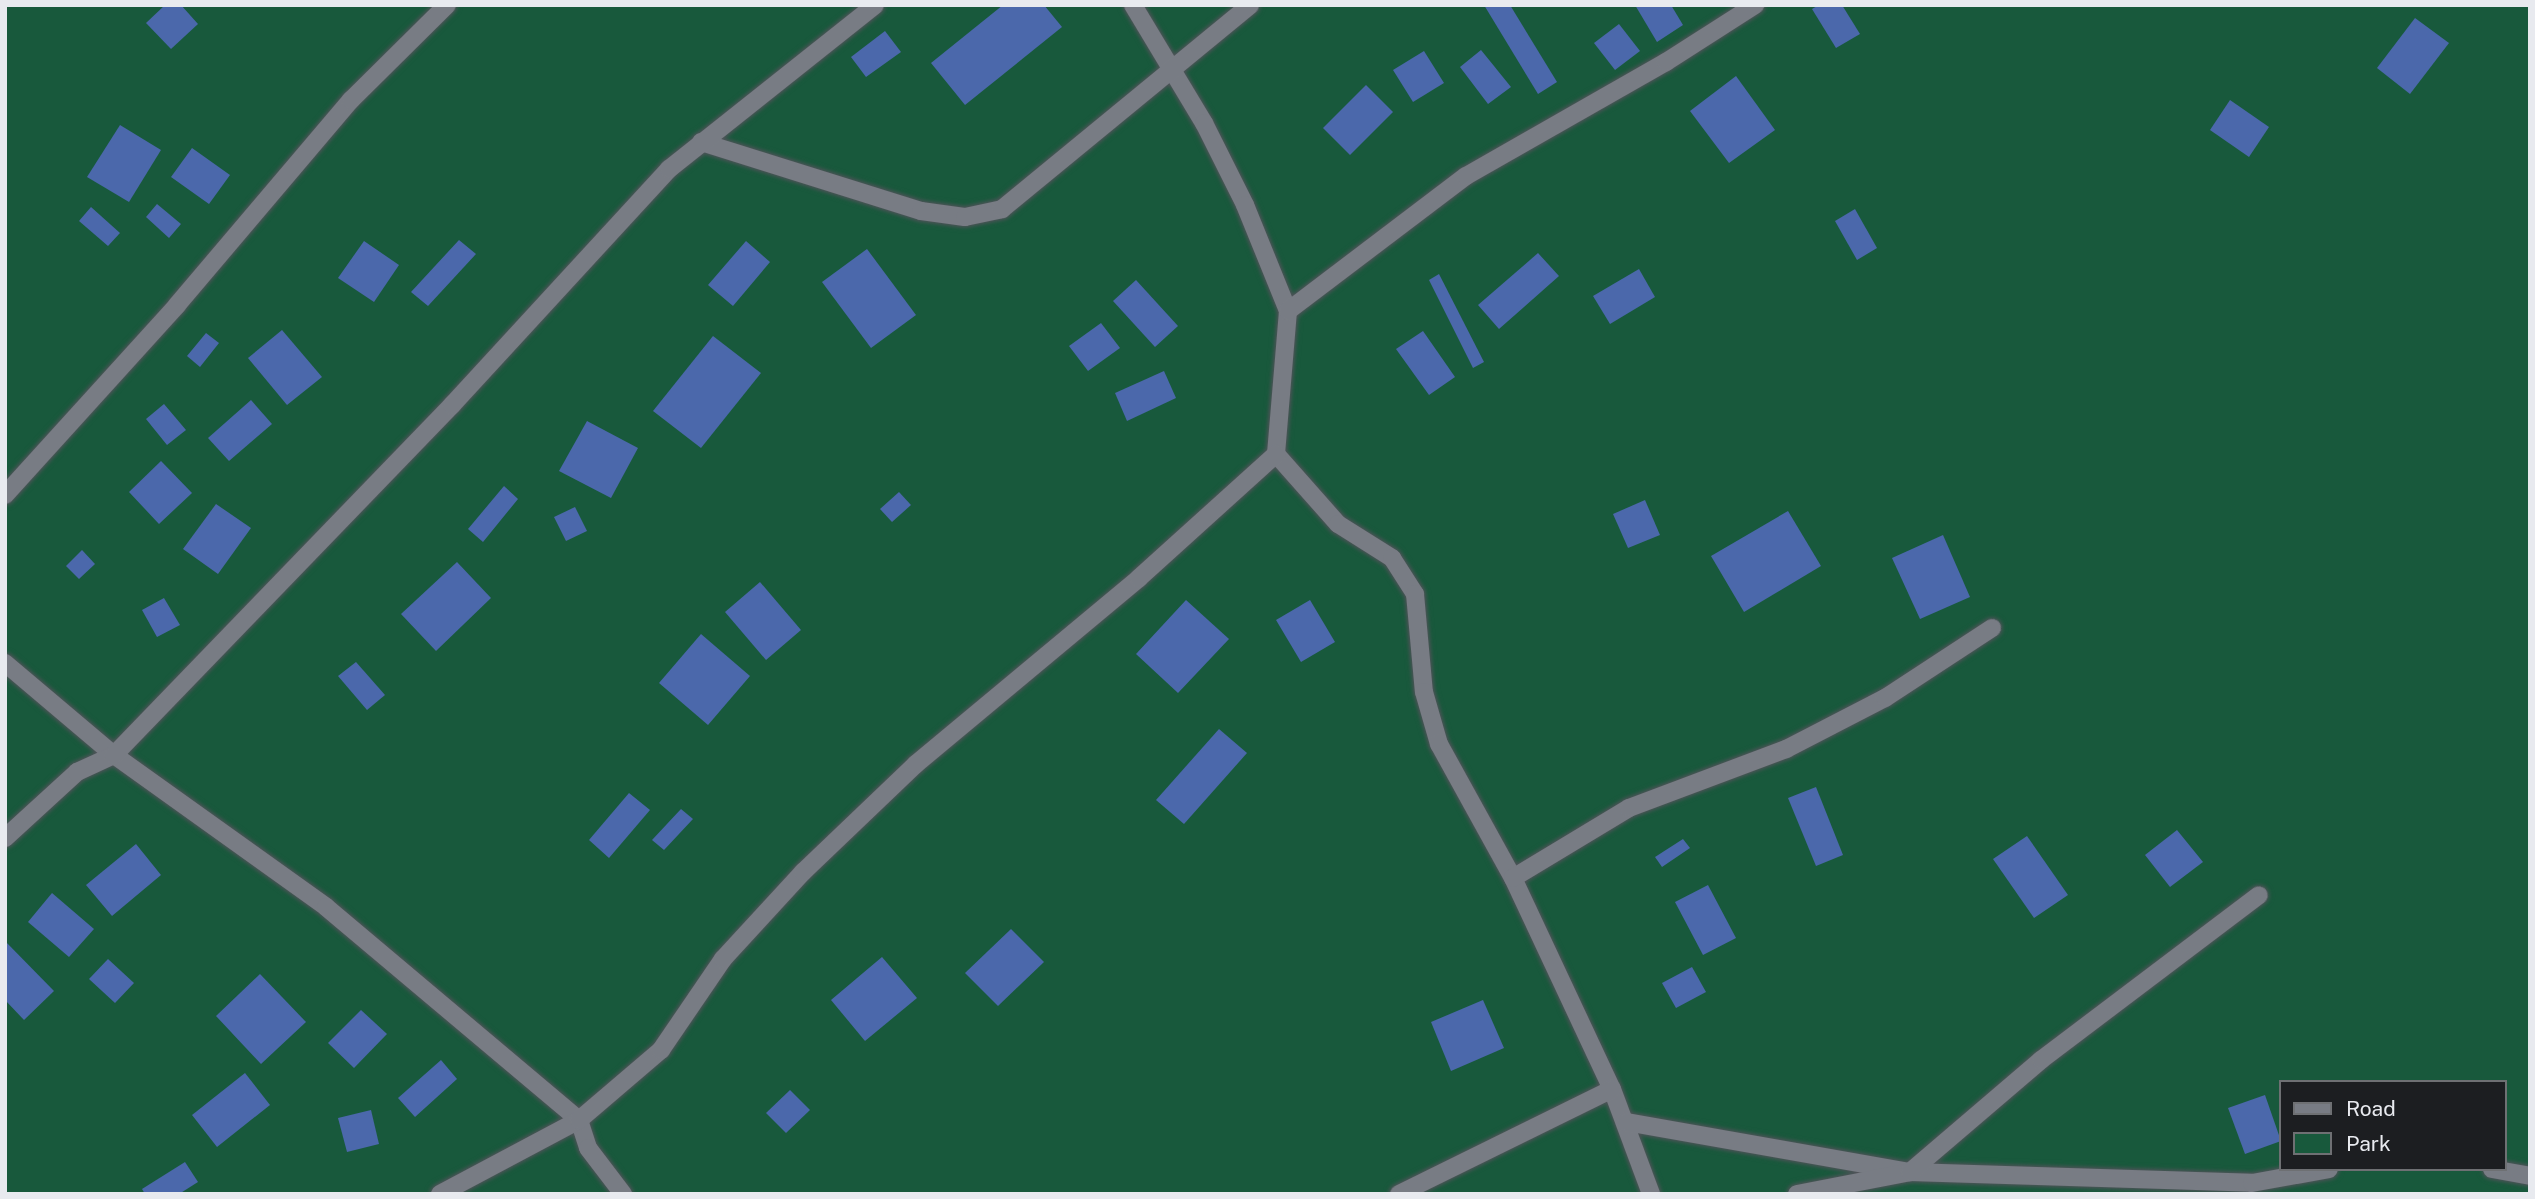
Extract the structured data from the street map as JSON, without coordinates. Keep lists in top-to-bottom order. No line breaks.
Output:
{"legend":["Road","Park"]}
